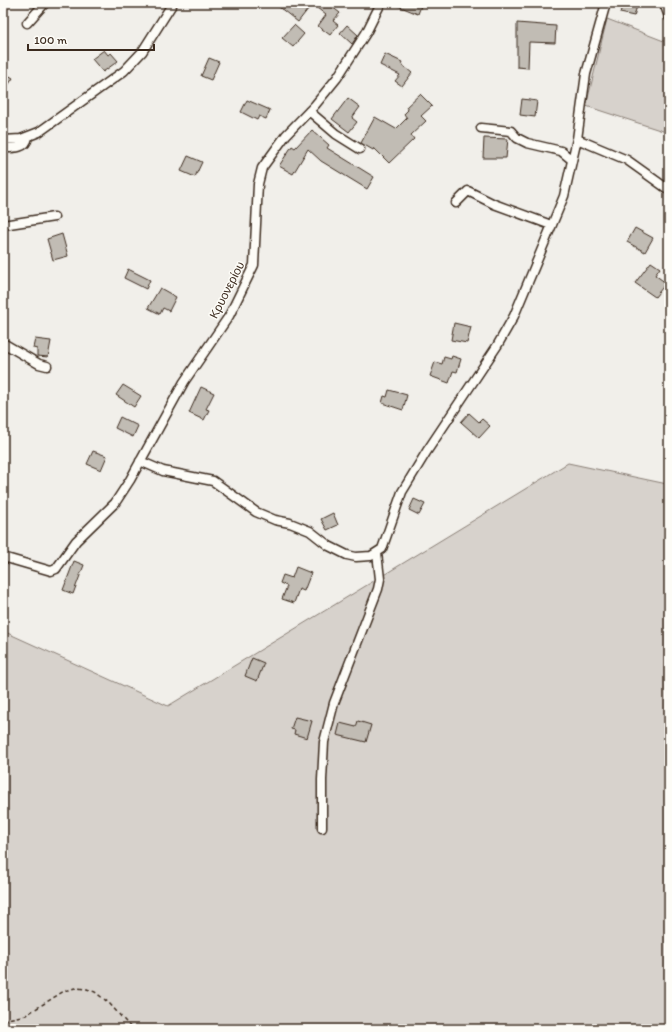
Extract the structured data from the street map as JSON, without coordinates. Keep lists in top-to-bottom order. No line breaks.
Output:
{"streets":{"street":["Κρυονερίου"]},"scale_bar":"100 m"}
